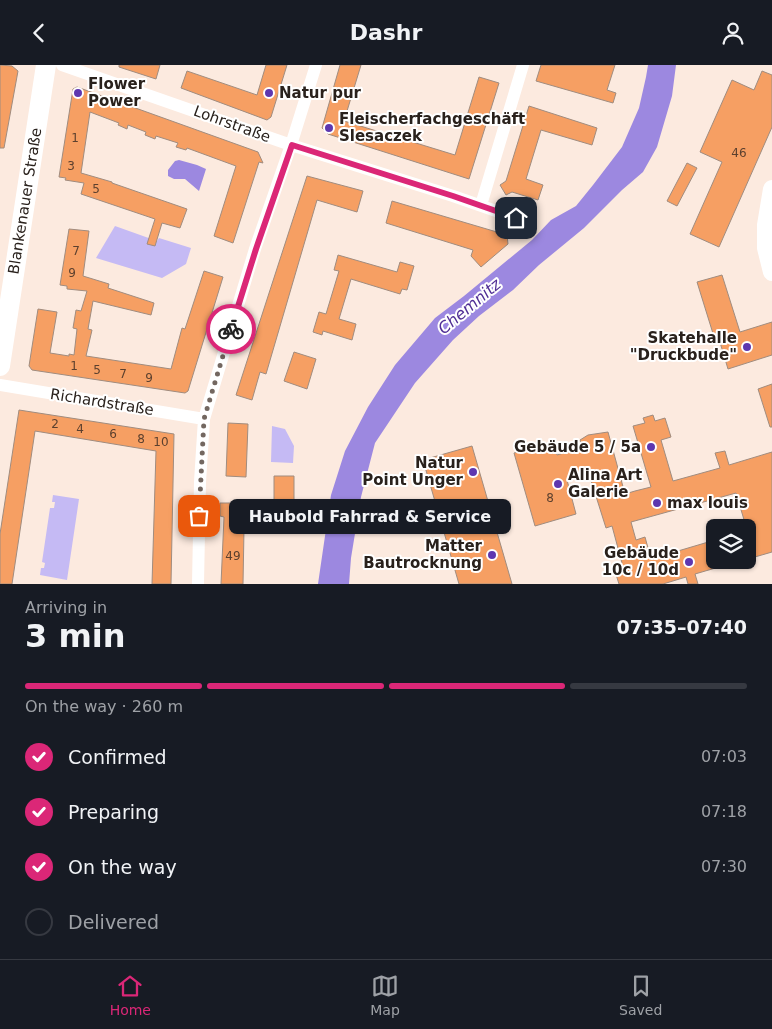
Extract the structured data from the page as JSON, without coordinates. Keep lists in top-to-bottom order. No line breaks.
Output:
{"streets":{"main road":["Blankenauer Straße"],"street":["Lohrstraße","Richardstraße"]},"water":["Chemnitz"],"places":["Flower Power","Natur pur","Fleischerfachgeschäft Slesaczek","Skatehalle \"Druckbude\"","Gebäude 5 / 5a","Natur Point Unger","Alina Art Galerie","max louis","Haubold Fahrrad & Service","Matter Bautrocknung","Gebäude 10c / 10d"],"house_numbers":["1","46","3","5","7","9","1","5","7","9","2","4","6","8","10","8","49"],"page":{"header":"Dashr","bubble":"Haubold Fahrrad & Service","heading":["3 min","Arriving in","07:35–07:40"],"bar":"On the way · 260 m","list":[["Confirmed","07:03"],["Preparing","07:18"],["On the way","07:30"],"Delivered"],"tabs":["Home","Map","Saved"]}}
